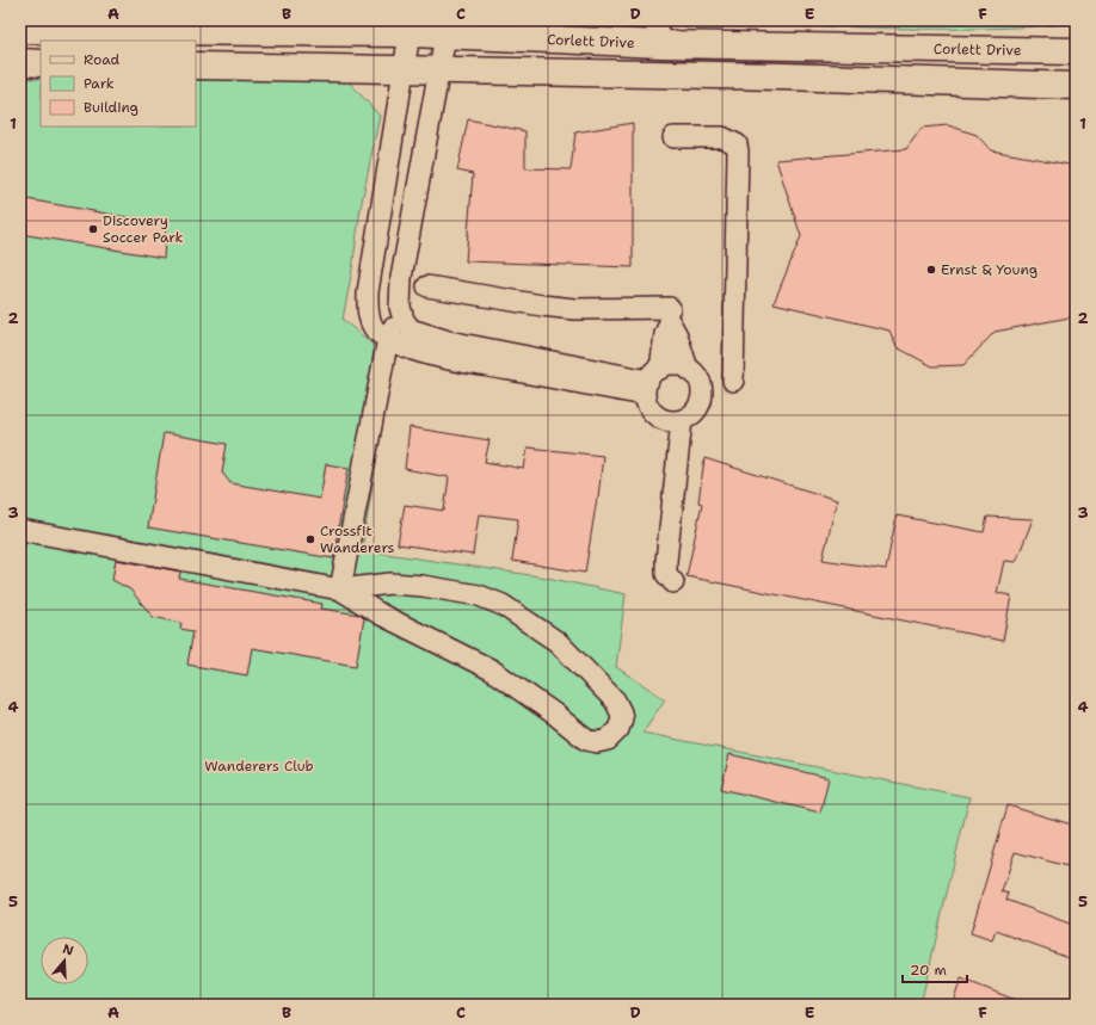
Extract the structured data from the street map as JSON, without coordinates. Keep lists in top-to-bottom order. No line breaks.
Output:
{"streets":{"main road":["Corlett Drive"]},"parks":["Wanderers Club"],"places":["Discovery Soccer Park","Ernst & Young","Crossfit Wanderers"],"legend":["Road","Park","Building"],"scale_bar":"20 m","north":"top","grid":{"columns":["A","B","C","D","E","F"],"rows":["1","2","3","4","5"]}}
